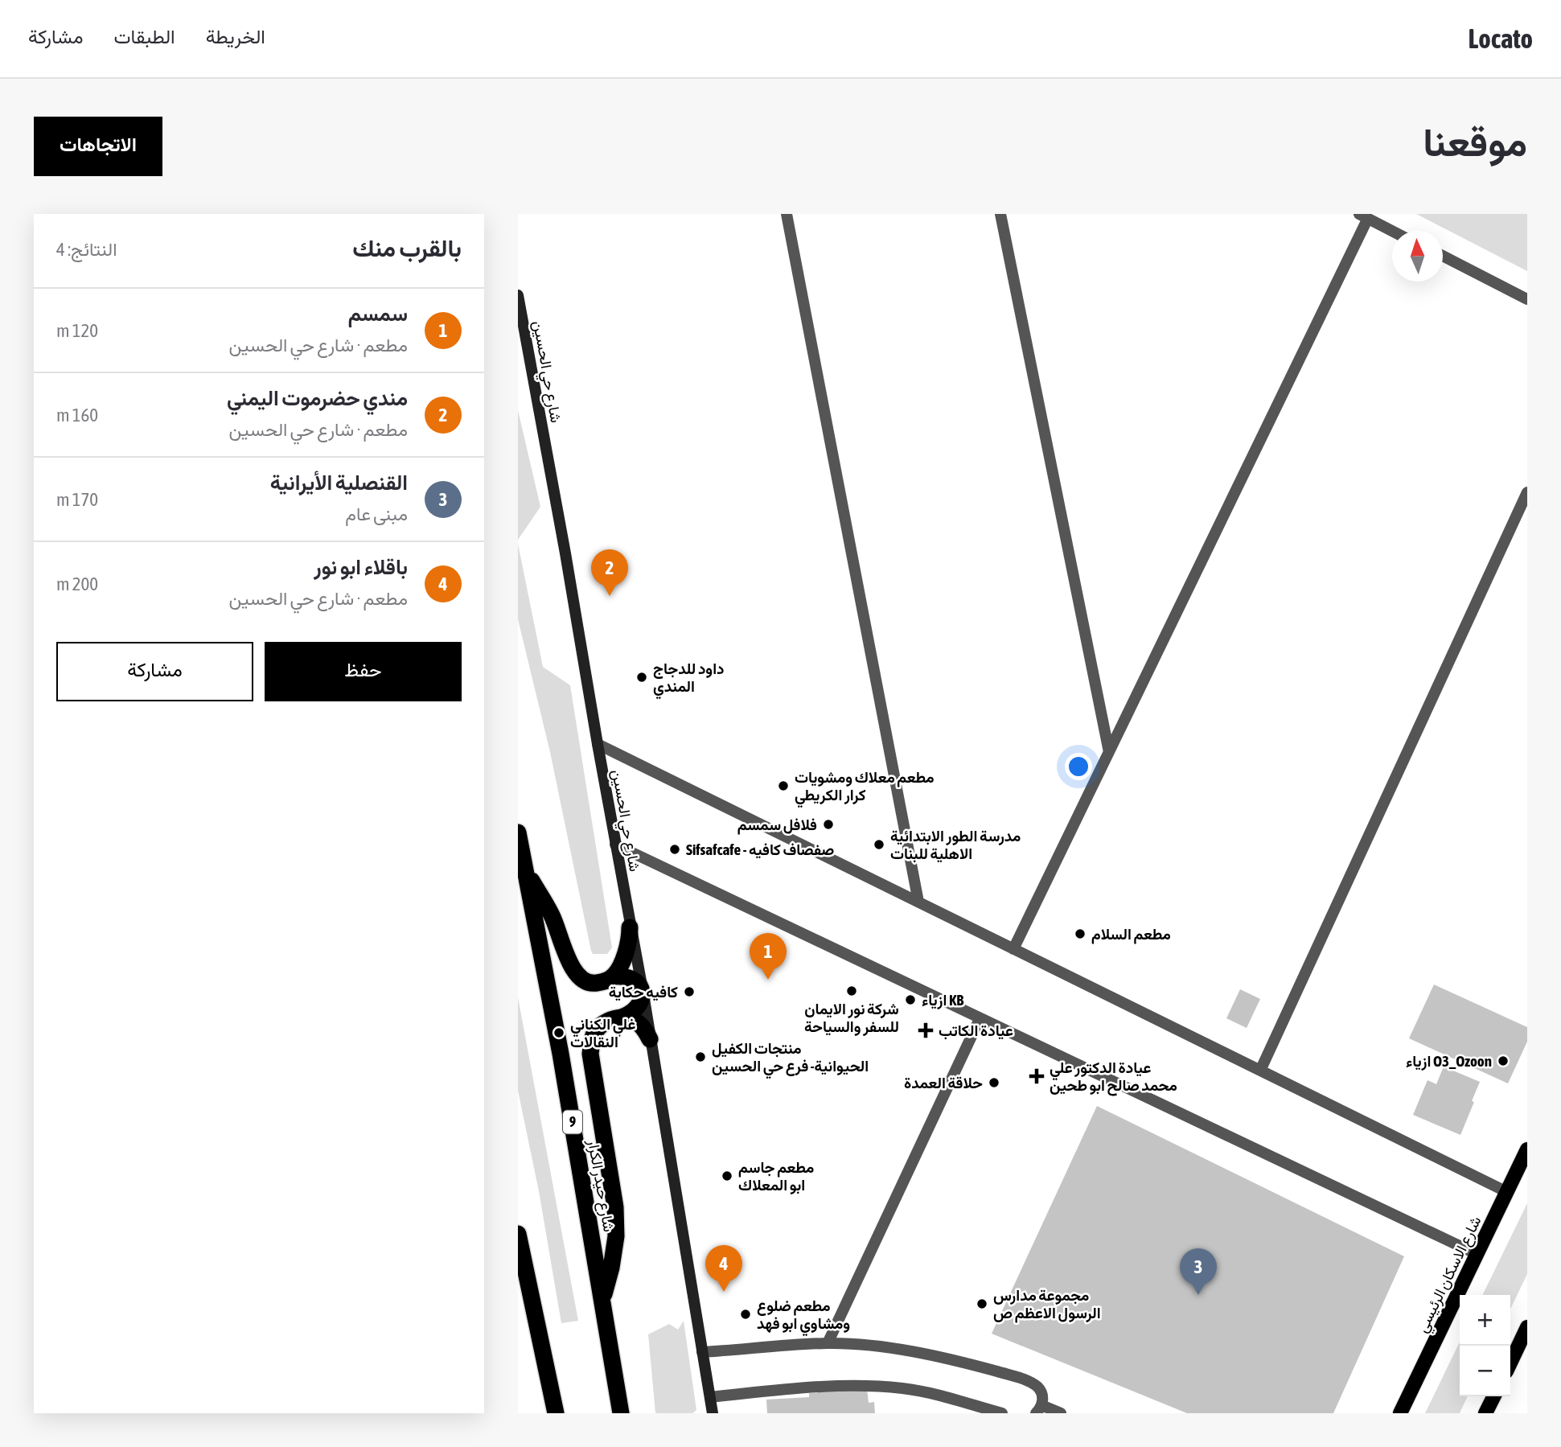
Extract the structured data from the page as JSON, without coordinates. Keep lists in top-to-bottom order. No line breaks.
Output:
{"streets":{"highway":["9","شارع حيدر الكرار"],"main road":["شارع حي الحسين","شارع الاسكان الرئيسي"]},"places":{"other":["داود للدجاج المندي","مطعم معلاك ومشويات كرار الكريطي","فلافل سمسم","مدرسة الطور الابتدائية الاهلية للبنات","Sifsafcafe - صفصاف كافيه","مطعم السلام","شركة نور الايمان للسفر والسياحة","كافيه حكاية","ازياء KB","غلي الكناني النقالات","منتجات الكفيل الحيوانية- فرع حي الحسين","ازياء O3_Ozoon","حلاقة العمدة","مطعم جاسم ابو المعلاك","مجموعة مدارس الرسول الاعظم ص","مطعم ضلوع ومشاوي ابو فهد"],"health":["عيادة الكاتب","عيادة الدكتور علي محمد صالح ابو طحين"]},"north":"top","page":{"header":"Locato","nav":["الخريطة","الطبقات","مشاركة"],"title":"موقعنا","buttons":["الاتجاهات",["حفظ","مشاركة"]],"heading":["بالقرب منك","النتائج: 4"],"list":[{"mark":"1","name":"سمسم","note":"مطعم · شارع حي الحسين","value":"120 m"},{"mark":"2","name":"مندي حضرموت اليمني","note":"مطعم · شارع حي الحسين","value":"160 m"},{"mark":"3","name":"القنصلية الأيرانية","note":"مبنى عام","value":"170 m"},{"mark":"4","name":"باقلاء ابو نور","note":"مطعم · شارع حي الحسين","value":"200 m"}],"pins":["2","1","4","3"],"map_buttons":["+","−"]}}
